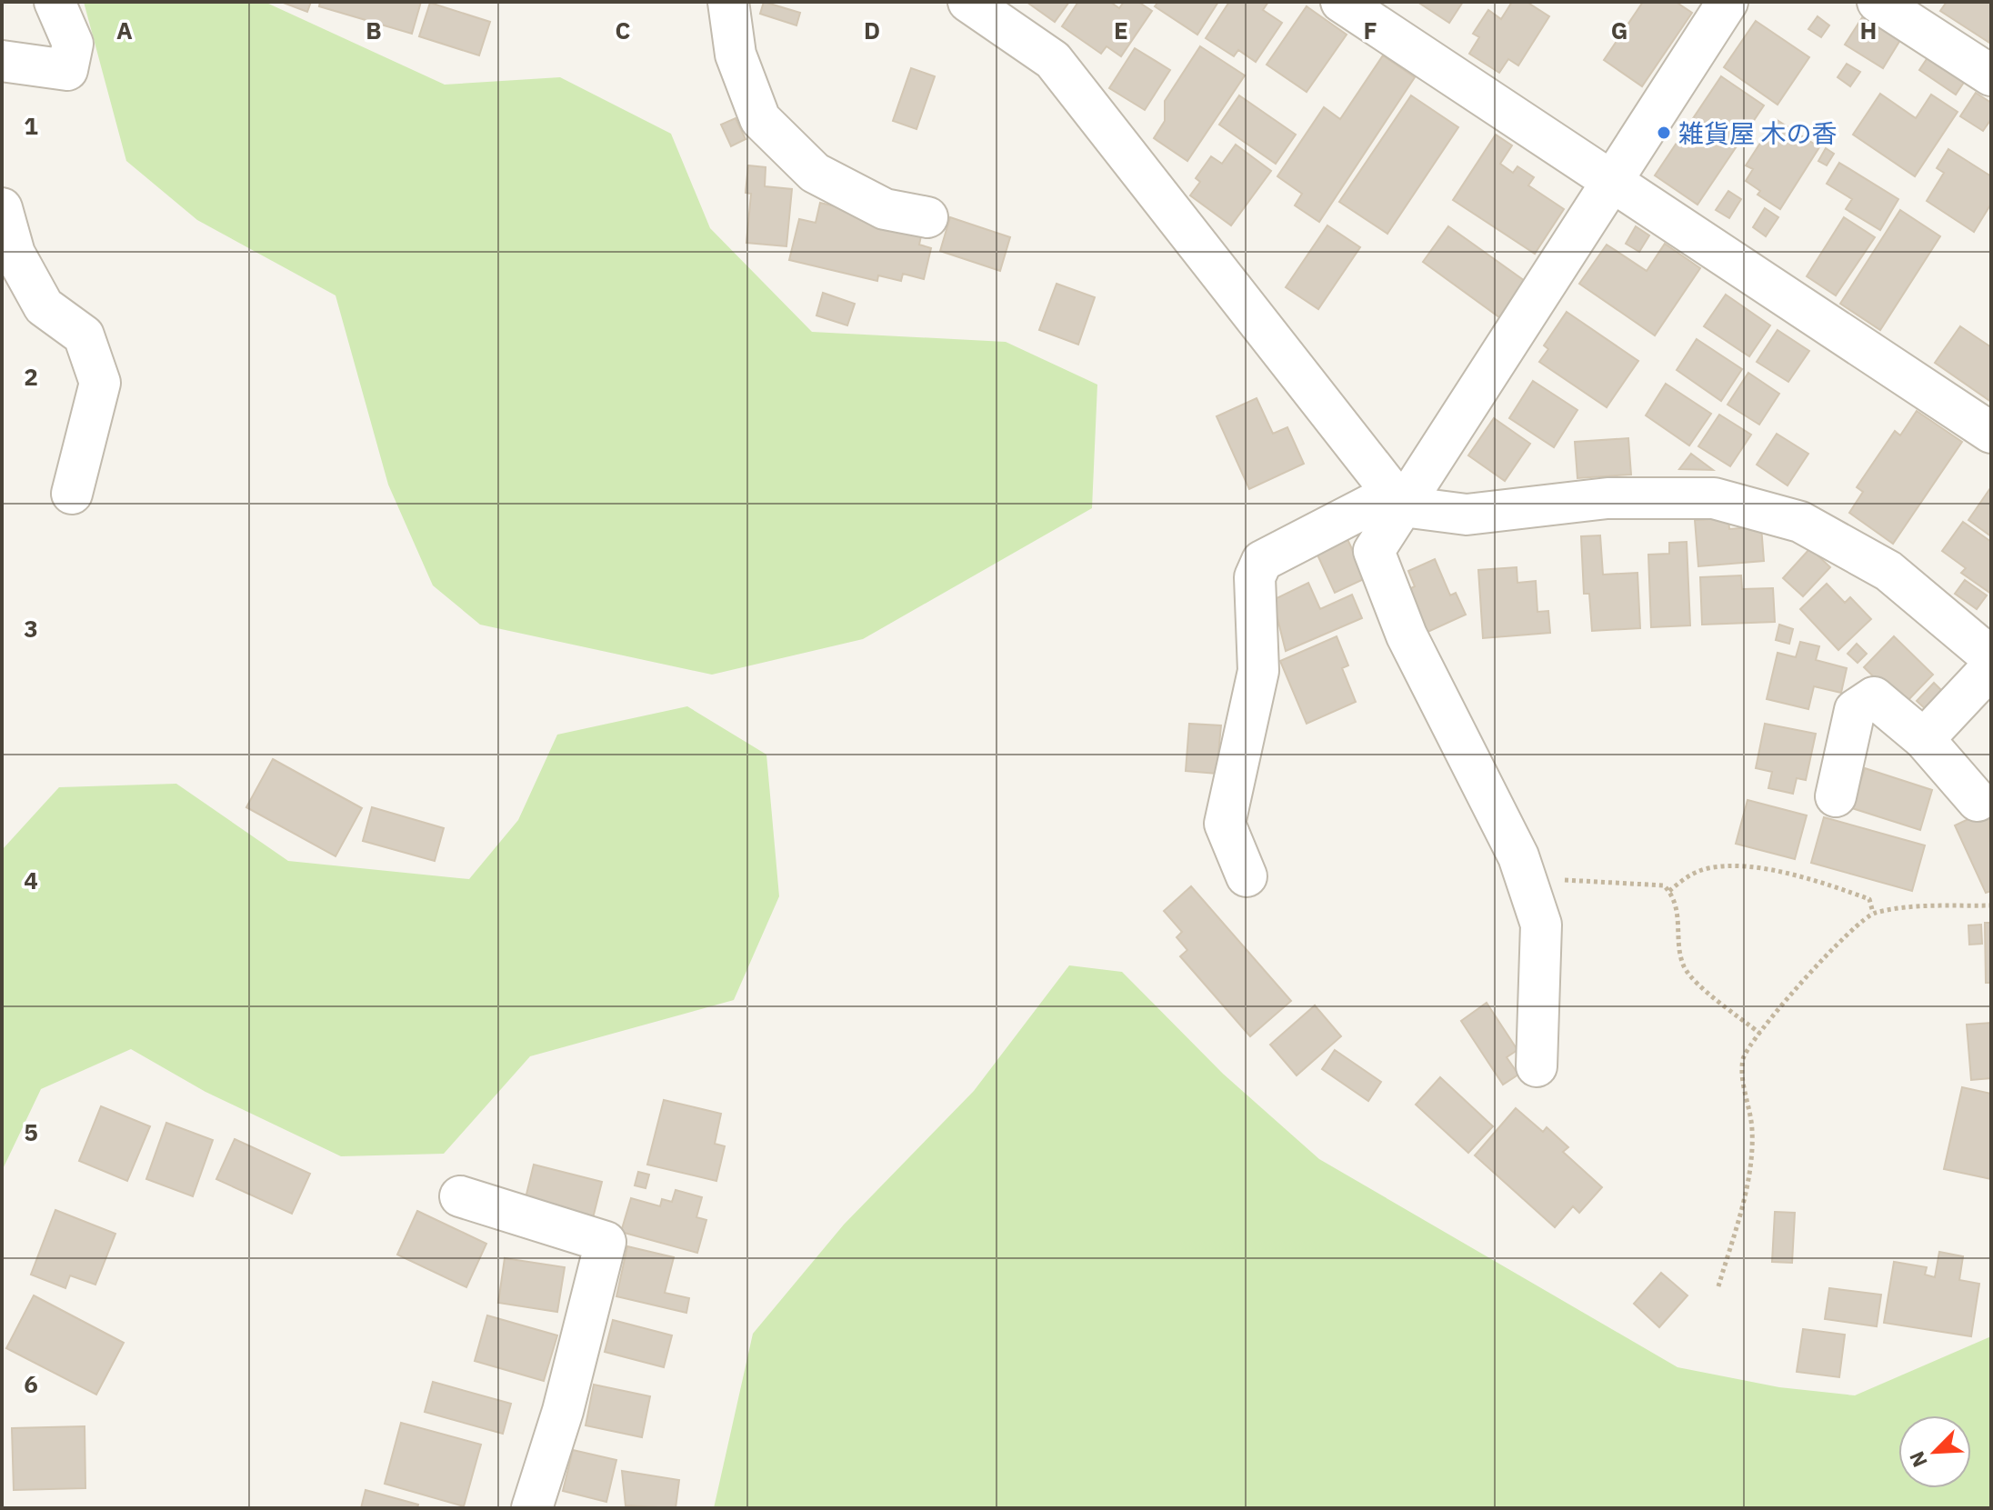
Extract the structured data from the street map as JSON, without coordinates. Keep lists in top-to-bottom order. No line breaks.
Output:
{"places":["雑貨屋 木の香"],"north":"bottom left","grid":{"columns":["A","B","C","D","E","F","G","H"],"rows":["1","2","3","4","5","6"]}}
